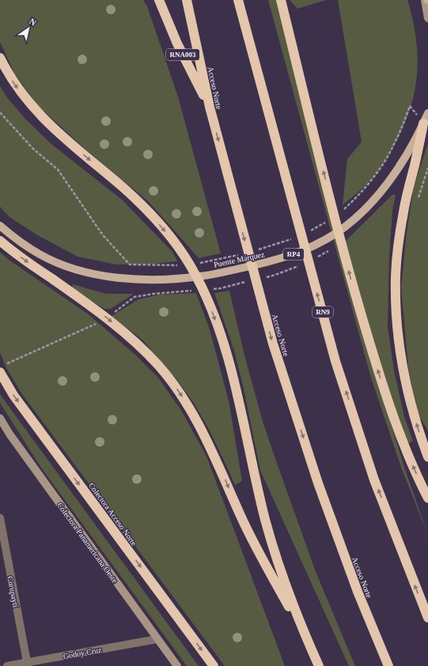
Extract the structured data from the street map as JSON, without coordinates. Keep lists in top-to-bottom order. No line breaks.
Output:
{"streets":{"highway":["RNA003","Acceso Norte","RN9","Colectora Acceso Norte"],"main road":["RP4","Puente Márquez"],"street":["Colectora Panamericana Oeste","Curupaytí","Godoy Cruz"]},"crossings":[["RNA003","Acceso Norte"],["Colectora Panamericana Oeste","Godoy Cruz"],["Curupaytí","Godoy Cruz"]],"one_way":["Colectora Acceso Norte"],"north":"top right"}
